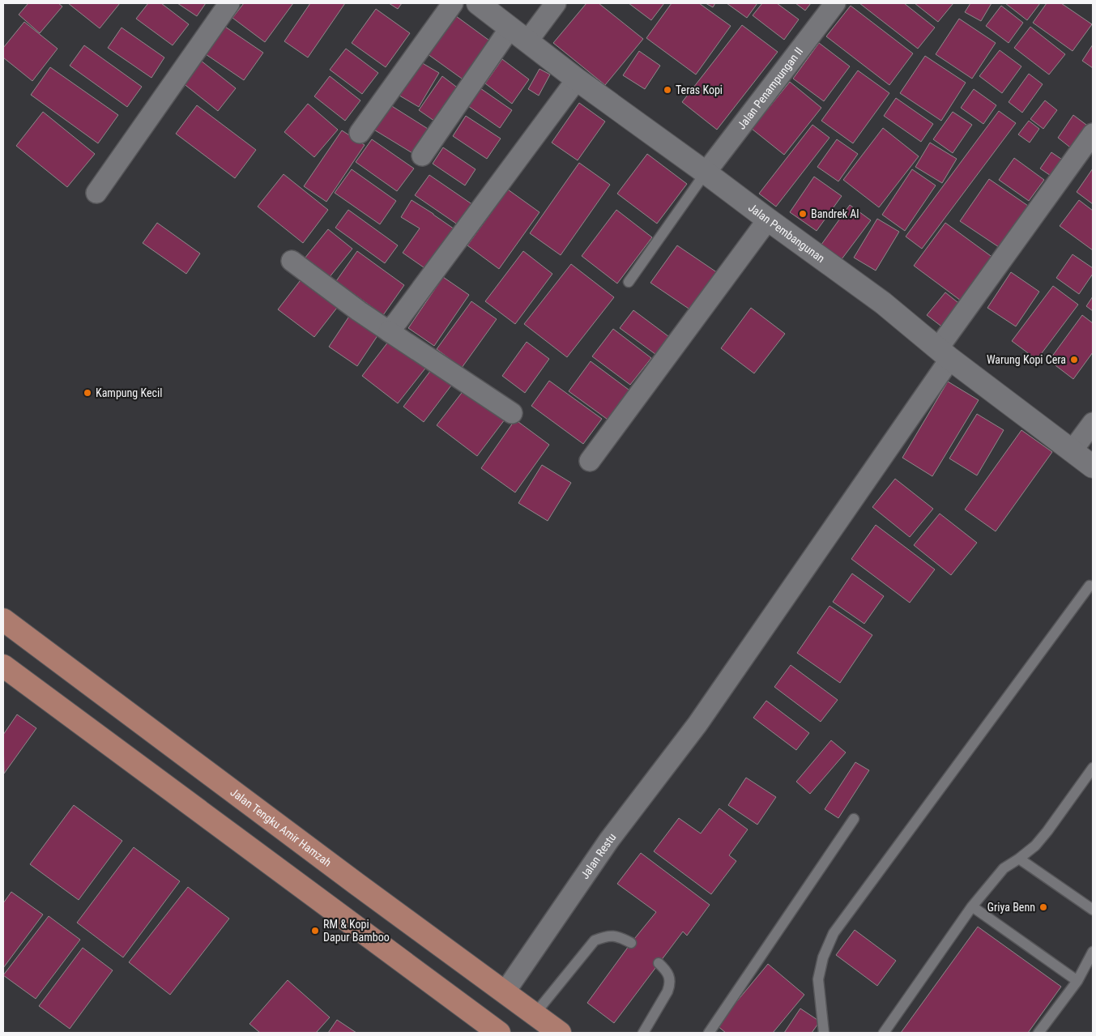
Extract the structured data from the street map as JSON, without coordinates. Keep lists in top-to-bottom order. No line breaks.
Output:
{"streets":{"main road":["Jalan Tengku Amir Hamzah"],"street":["Jalan Penampungan II","Jalan Pembangunan","Jalan Restu"]},"crossings":[["Jalan Penampungan II","Jalan Pembangunan"],["Jalan Pembangunan","Jalan Restu"],["Jalan Tengku Amir Hamzah","Jalan Restu"]],"places":["Teras Kopi","Bandrek Al","Warung Kopi Cera","Kampung Kecil","Griya Benn","RM & Kopi Dapur Bamboo"]}
